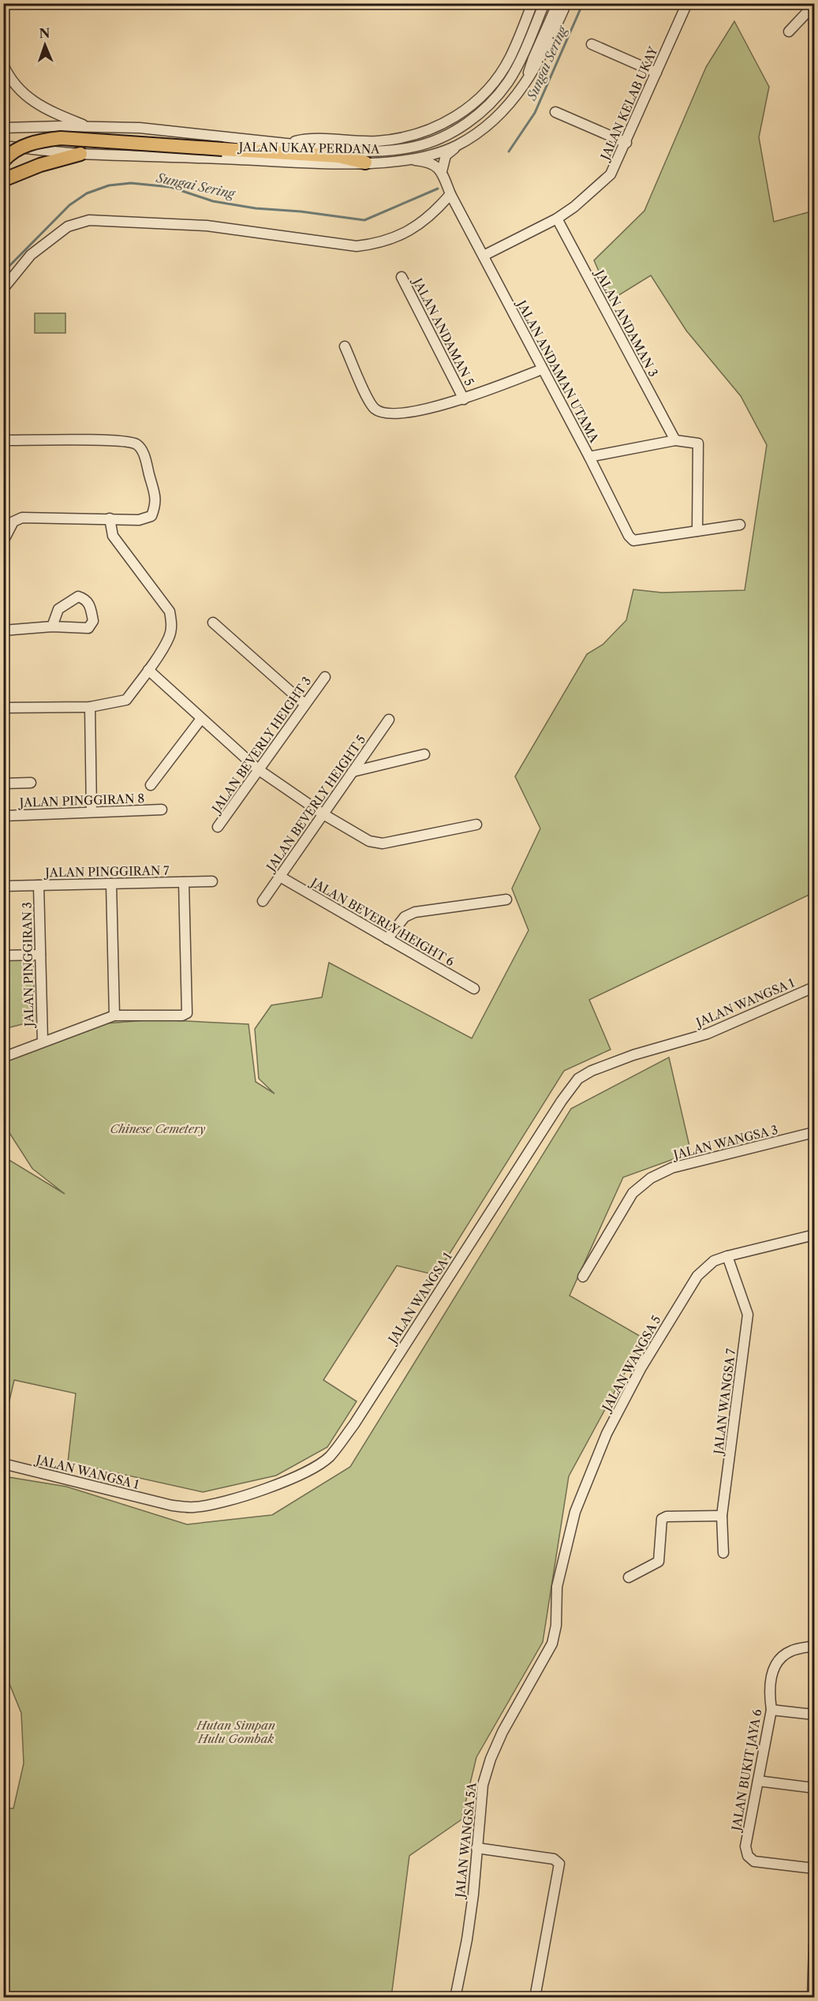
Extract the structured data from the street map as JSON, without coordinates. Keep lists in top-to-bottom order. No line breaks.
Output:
{"streets":{"street":["JALAN KELAB UKAY","JALAN UKAY PERDANA","JALAN ANDAMAN 3","JALAN ANDAMAN 5","JALAN ANDAMAN UTAMA","JALAN BEVERLY HEIGHT 3","JALAN PINGGIRAN 8","JALAN BEVERLY HEIGHT 5","JALAN PINGGIRAN 7","JALAN BEVERLY HEIGHT 6","JALAN PINGGIRAN 3","JALAN WANGSA 1","JALAN WANGSA 3","JALAN WANGSA 5","JALAN WANGSA 7","JALAN BUKIT JAYA 6","JALAN WANGSA 5A"]},"crossings":[["JALAN KELAB UKAY","JALAN ANDAMAN 3"],["JALAN KELAB UKAY","JALAN ANDAMAN UTAMA"],["JALAN ANDAMAN 3","JALAN ANDAMAN UTAMA"],["JALAN BEVERLY HEIGHT 5","JALAN BEVERLY HEIGHT 6"],["JALAN PINGGIRAN 7","JALAN PINGGIRAN 3"],["JALAN WANGSA 5","JALAN WANGSA 7"],["JALAN WANGSA 5","JALAN WANGSA 5A"]],"water":["Sungai Sering"],"parks":["Chinese Cemetery","Hutan Simpan Hulu Gombak"],"north":"top"}
